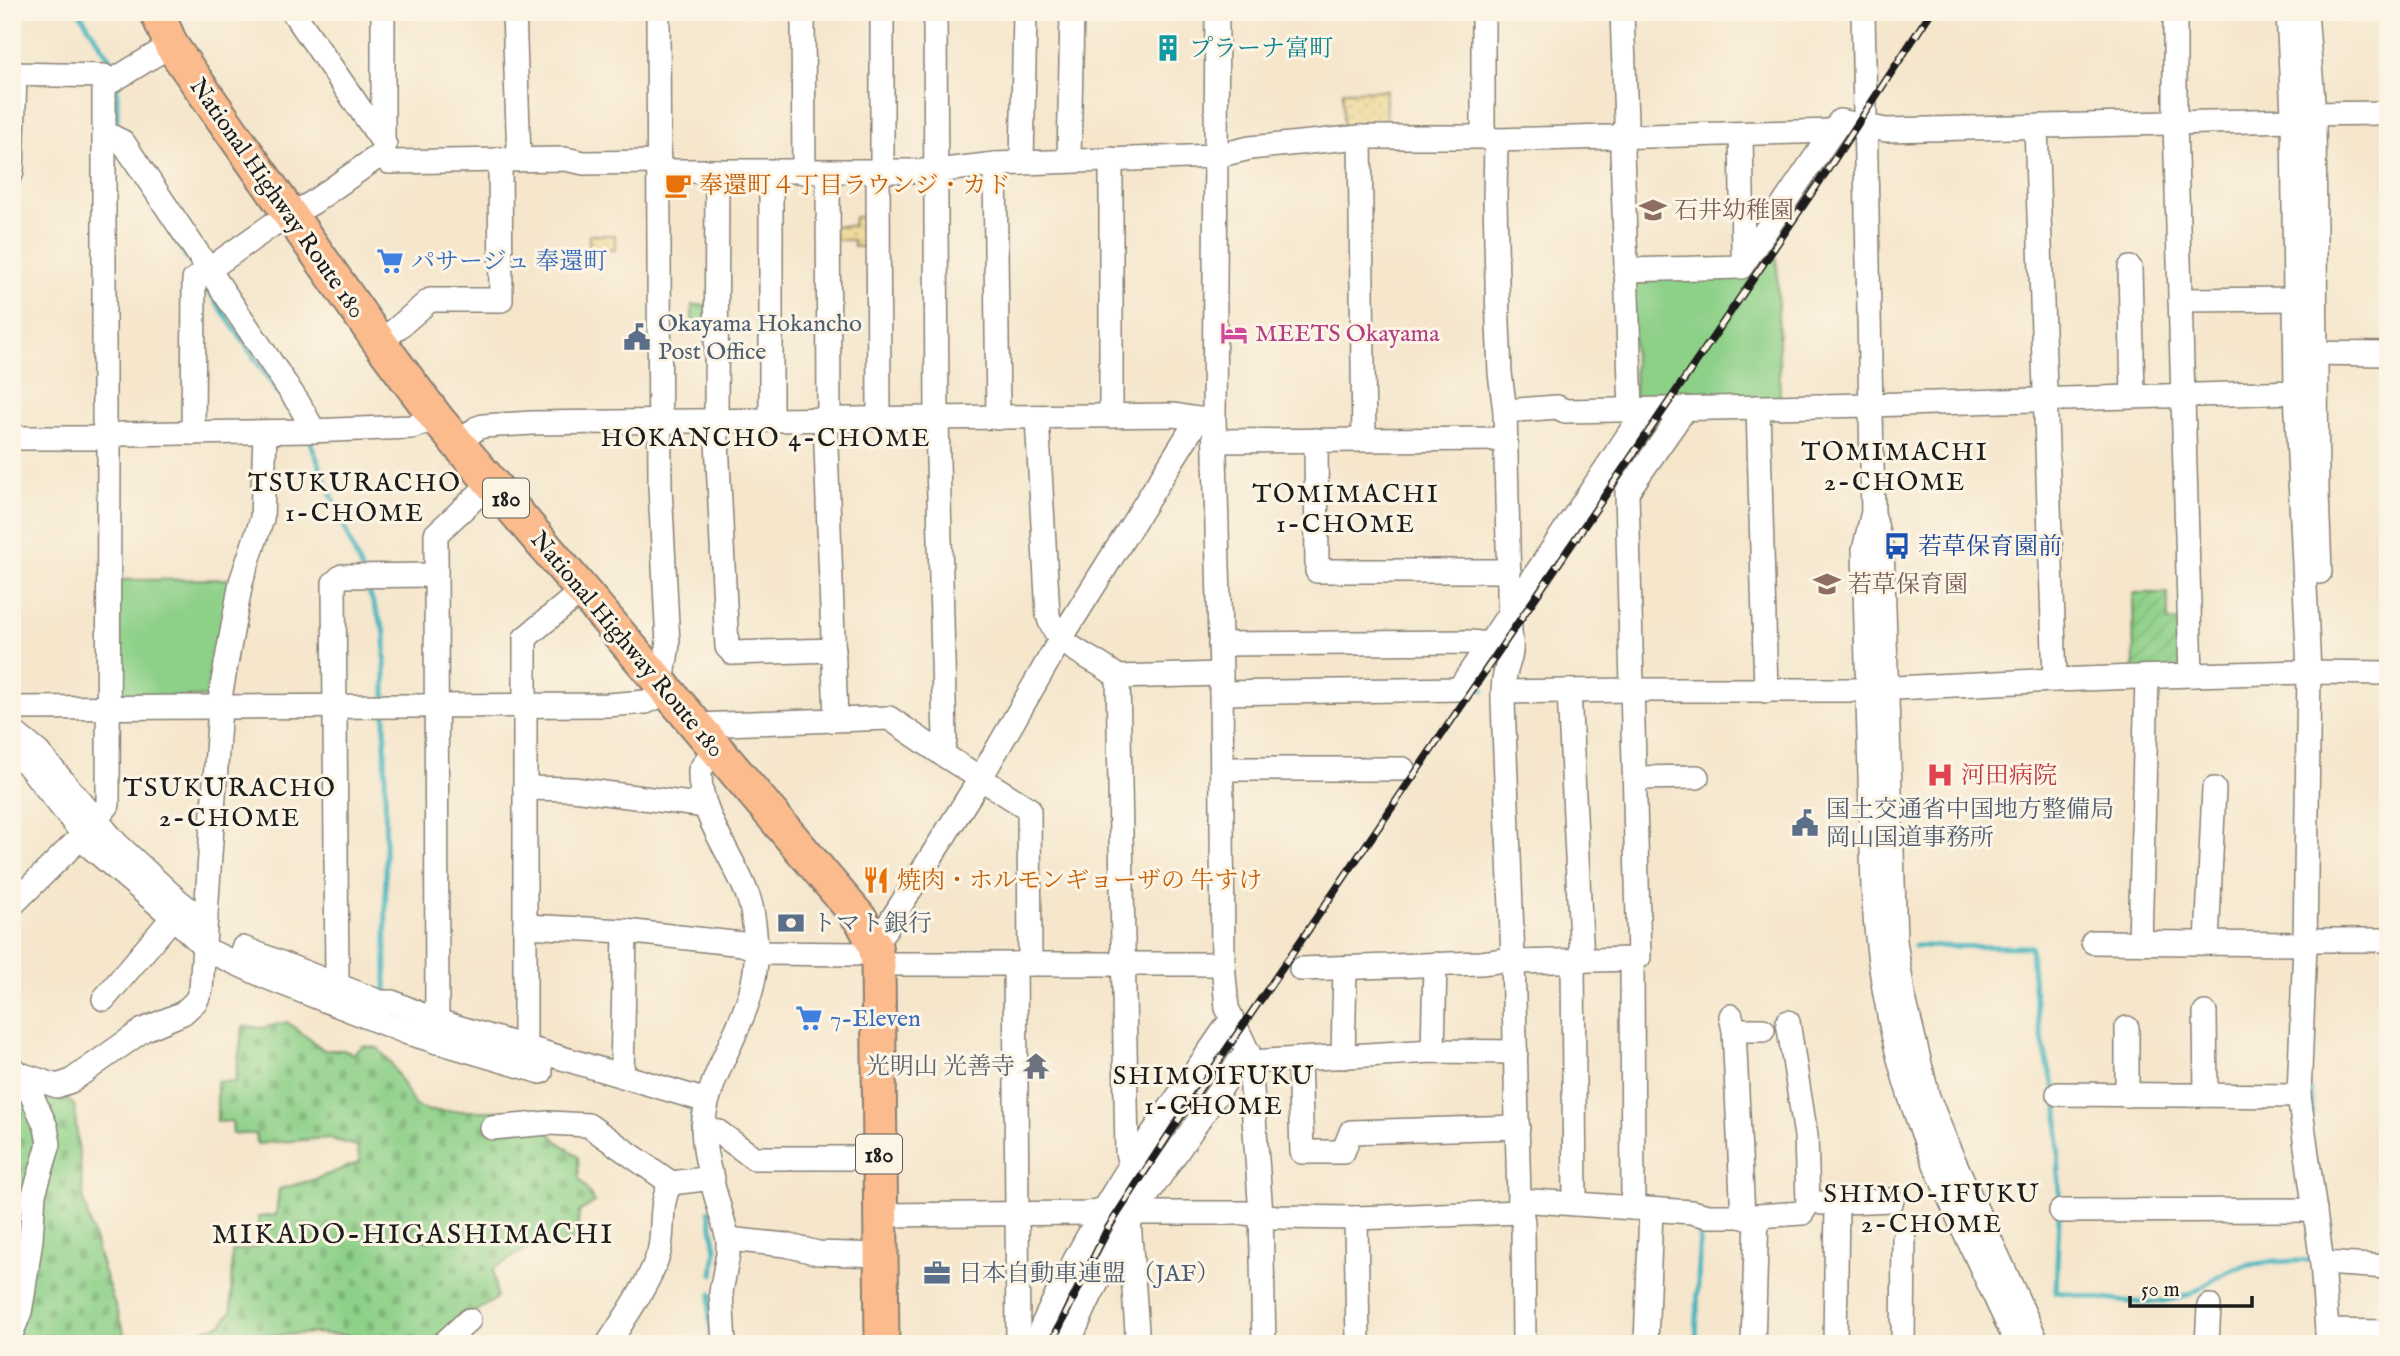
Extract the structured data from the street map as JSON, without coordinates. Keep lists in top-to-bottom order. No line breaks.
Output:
{"streets":{"highway":["National Highway Route 180","180"]},"districts":["HOKANCHO 4-CHOME","TOMIMACHI 2-CHOME","TSUKURACHO 1-CHOME","TOMIMACHI 1-CHOME","TSUKURACHO 2-CHOME","SHIMOIFUKU 1-CHOME","SHIMO-IFUKU 2-CHOME","MIKADO-HIGASHIMACHI"],"places":{"building":["プラーナ富町"],"cafe":["奉還町４丁目ラウンジ・カド"],"school or university":["石井幼稚園","若草保育園"],"supermarket":["パサージュ 奉還町","7-Eleven"],"hotel":["MEETS Okayama"],"public building":["Okayama Hokancho Post Office","国土交通省中国地方整備局 岡山国道事務所"],"bus stop":["若草保育園前"],"hospital":["河田病院"],"restaurant":["焼肉・ホルモンギョーザの 牛すけ"],"bank":["トマト銀行"],"temple":["光明山 光善寺"],"office":["日本自動車連盟 （JAF）"]},"scale_bar":"50 m"}
